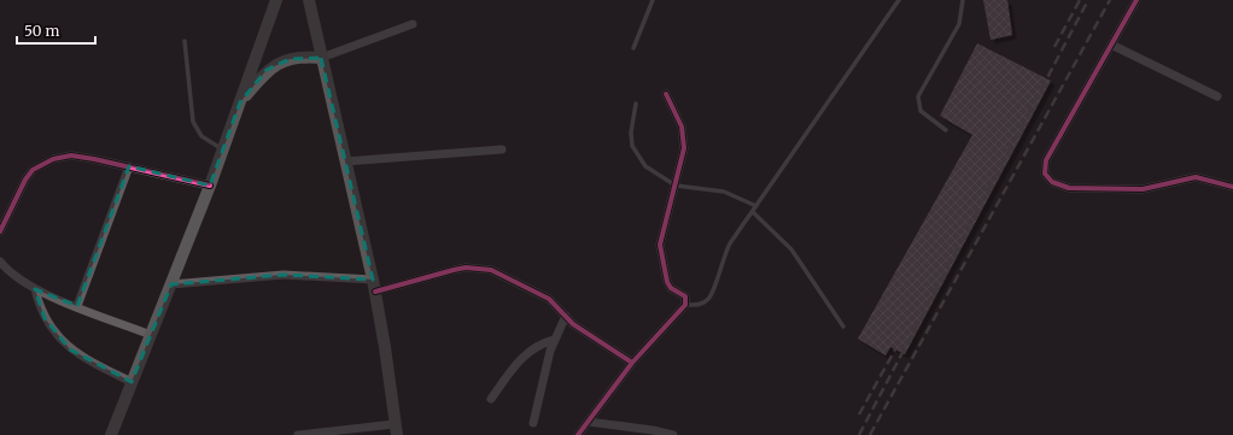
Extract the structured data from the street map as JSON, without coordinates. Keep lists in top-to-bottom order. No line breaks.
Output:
{"scale_bar":"50 m"}
